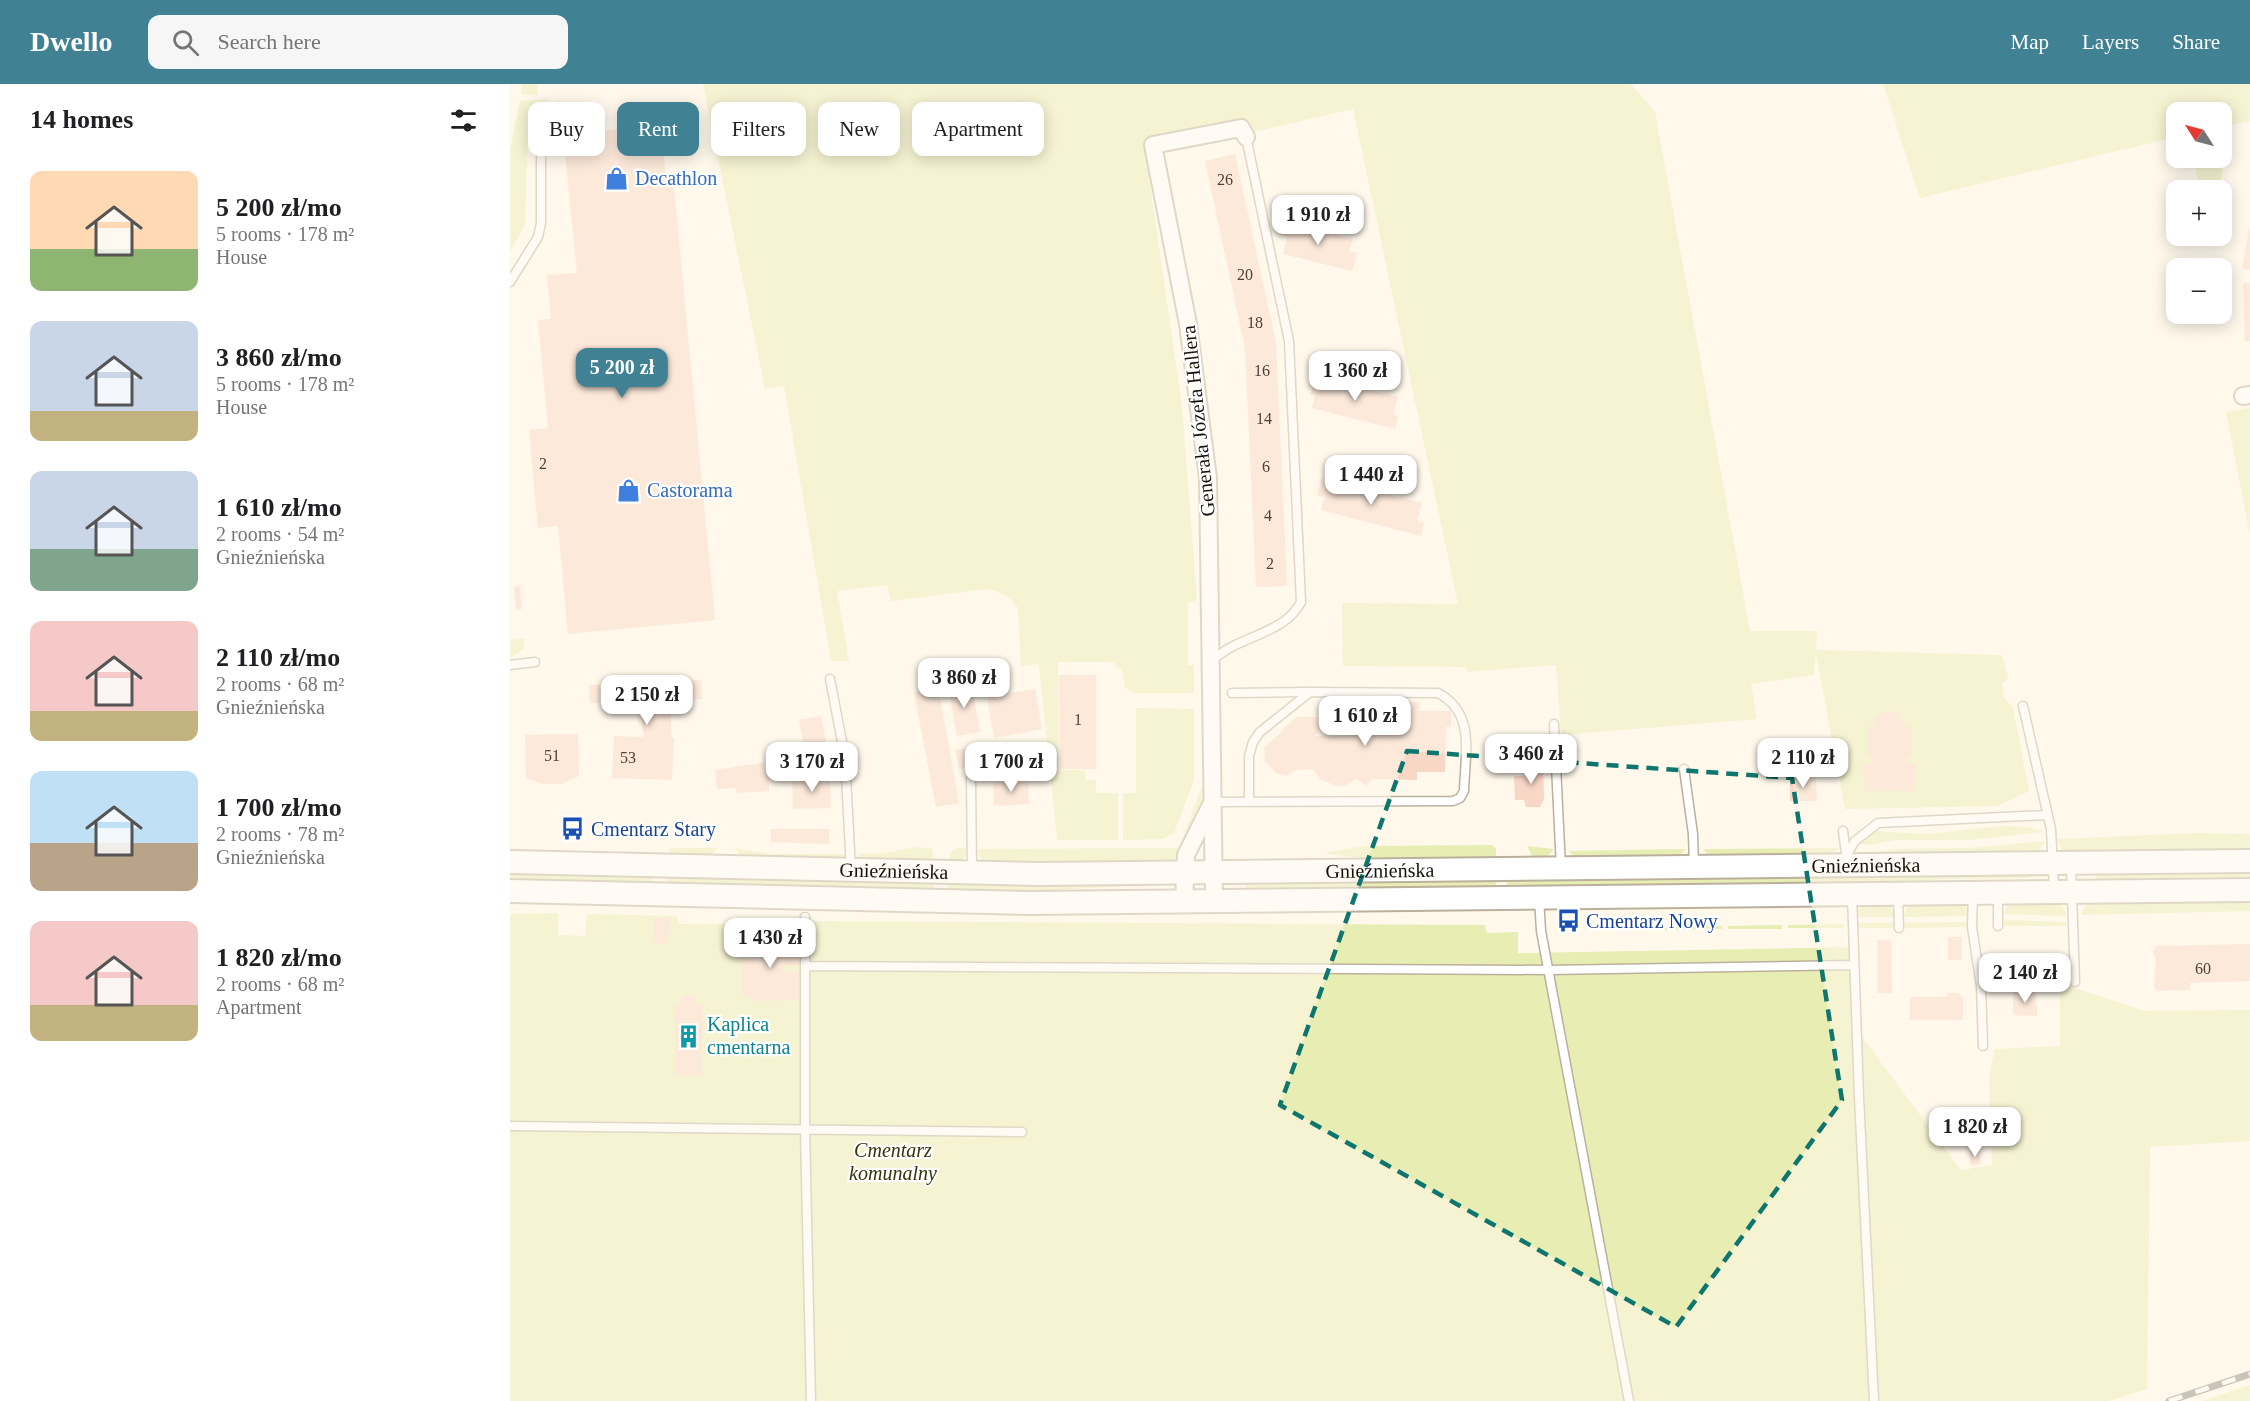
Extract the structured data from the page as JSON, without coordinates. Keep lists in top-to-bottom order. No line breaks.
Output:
{"streets":{"main road":["Gnieźnieńska"],"street":["Generała Józefa Hallera"]},"crossings":[["Generała Józefa Hallera","Gnieźnieńska"]],"parks":["Cmentarz komunalny"],"places":{"shop":["Decathlon","Castorama"],"bus stop":["Cmentarz Stary","Cmentarz Nowy"],"building":["Kaplica cmentarna"]},"house_numbers":["26","20","18","16","14","2","6","4","2","1","51","53","60"],"north":"top left","page":{"header":"Dwello","search":"Search here","nav":["Map","Layers","Share"],"heading":"14 homes","map_buttons":["+","−"],"chip":["Buy","Rent","Filters","New","Apartment"],"list":[{"name":"5 200 zł/mo","note":"5 rooms · 178 m² · House"},{"name":"3 860 zł/mo","note":"5 rooms · 178 m² · House"},{"name":"1 610 zł/mo","note":"2 rooms · 54 m² · Gnieźnieńska"},{"name":"2 110 zł/mo","note":"2 rooms · 68 m² · Gnieźnieńska"},{"name":"1 700 zł/mo","note":"2 rooms · 78 m² · Gnieźnieńska"},{"name":"1 820 zł/mo","note":"2 rooms · 68 m² · Apartment"}],"price":["1 910 zł","5 200 zł","1 360 zł","1 440 zł","3 860 zł","2 150 zł","1 610 zł","3 460 zł","2 110 zł","3 170 zł","1 700 zł","1 430 zł","2 140 zł","1 820 zł"]}}
